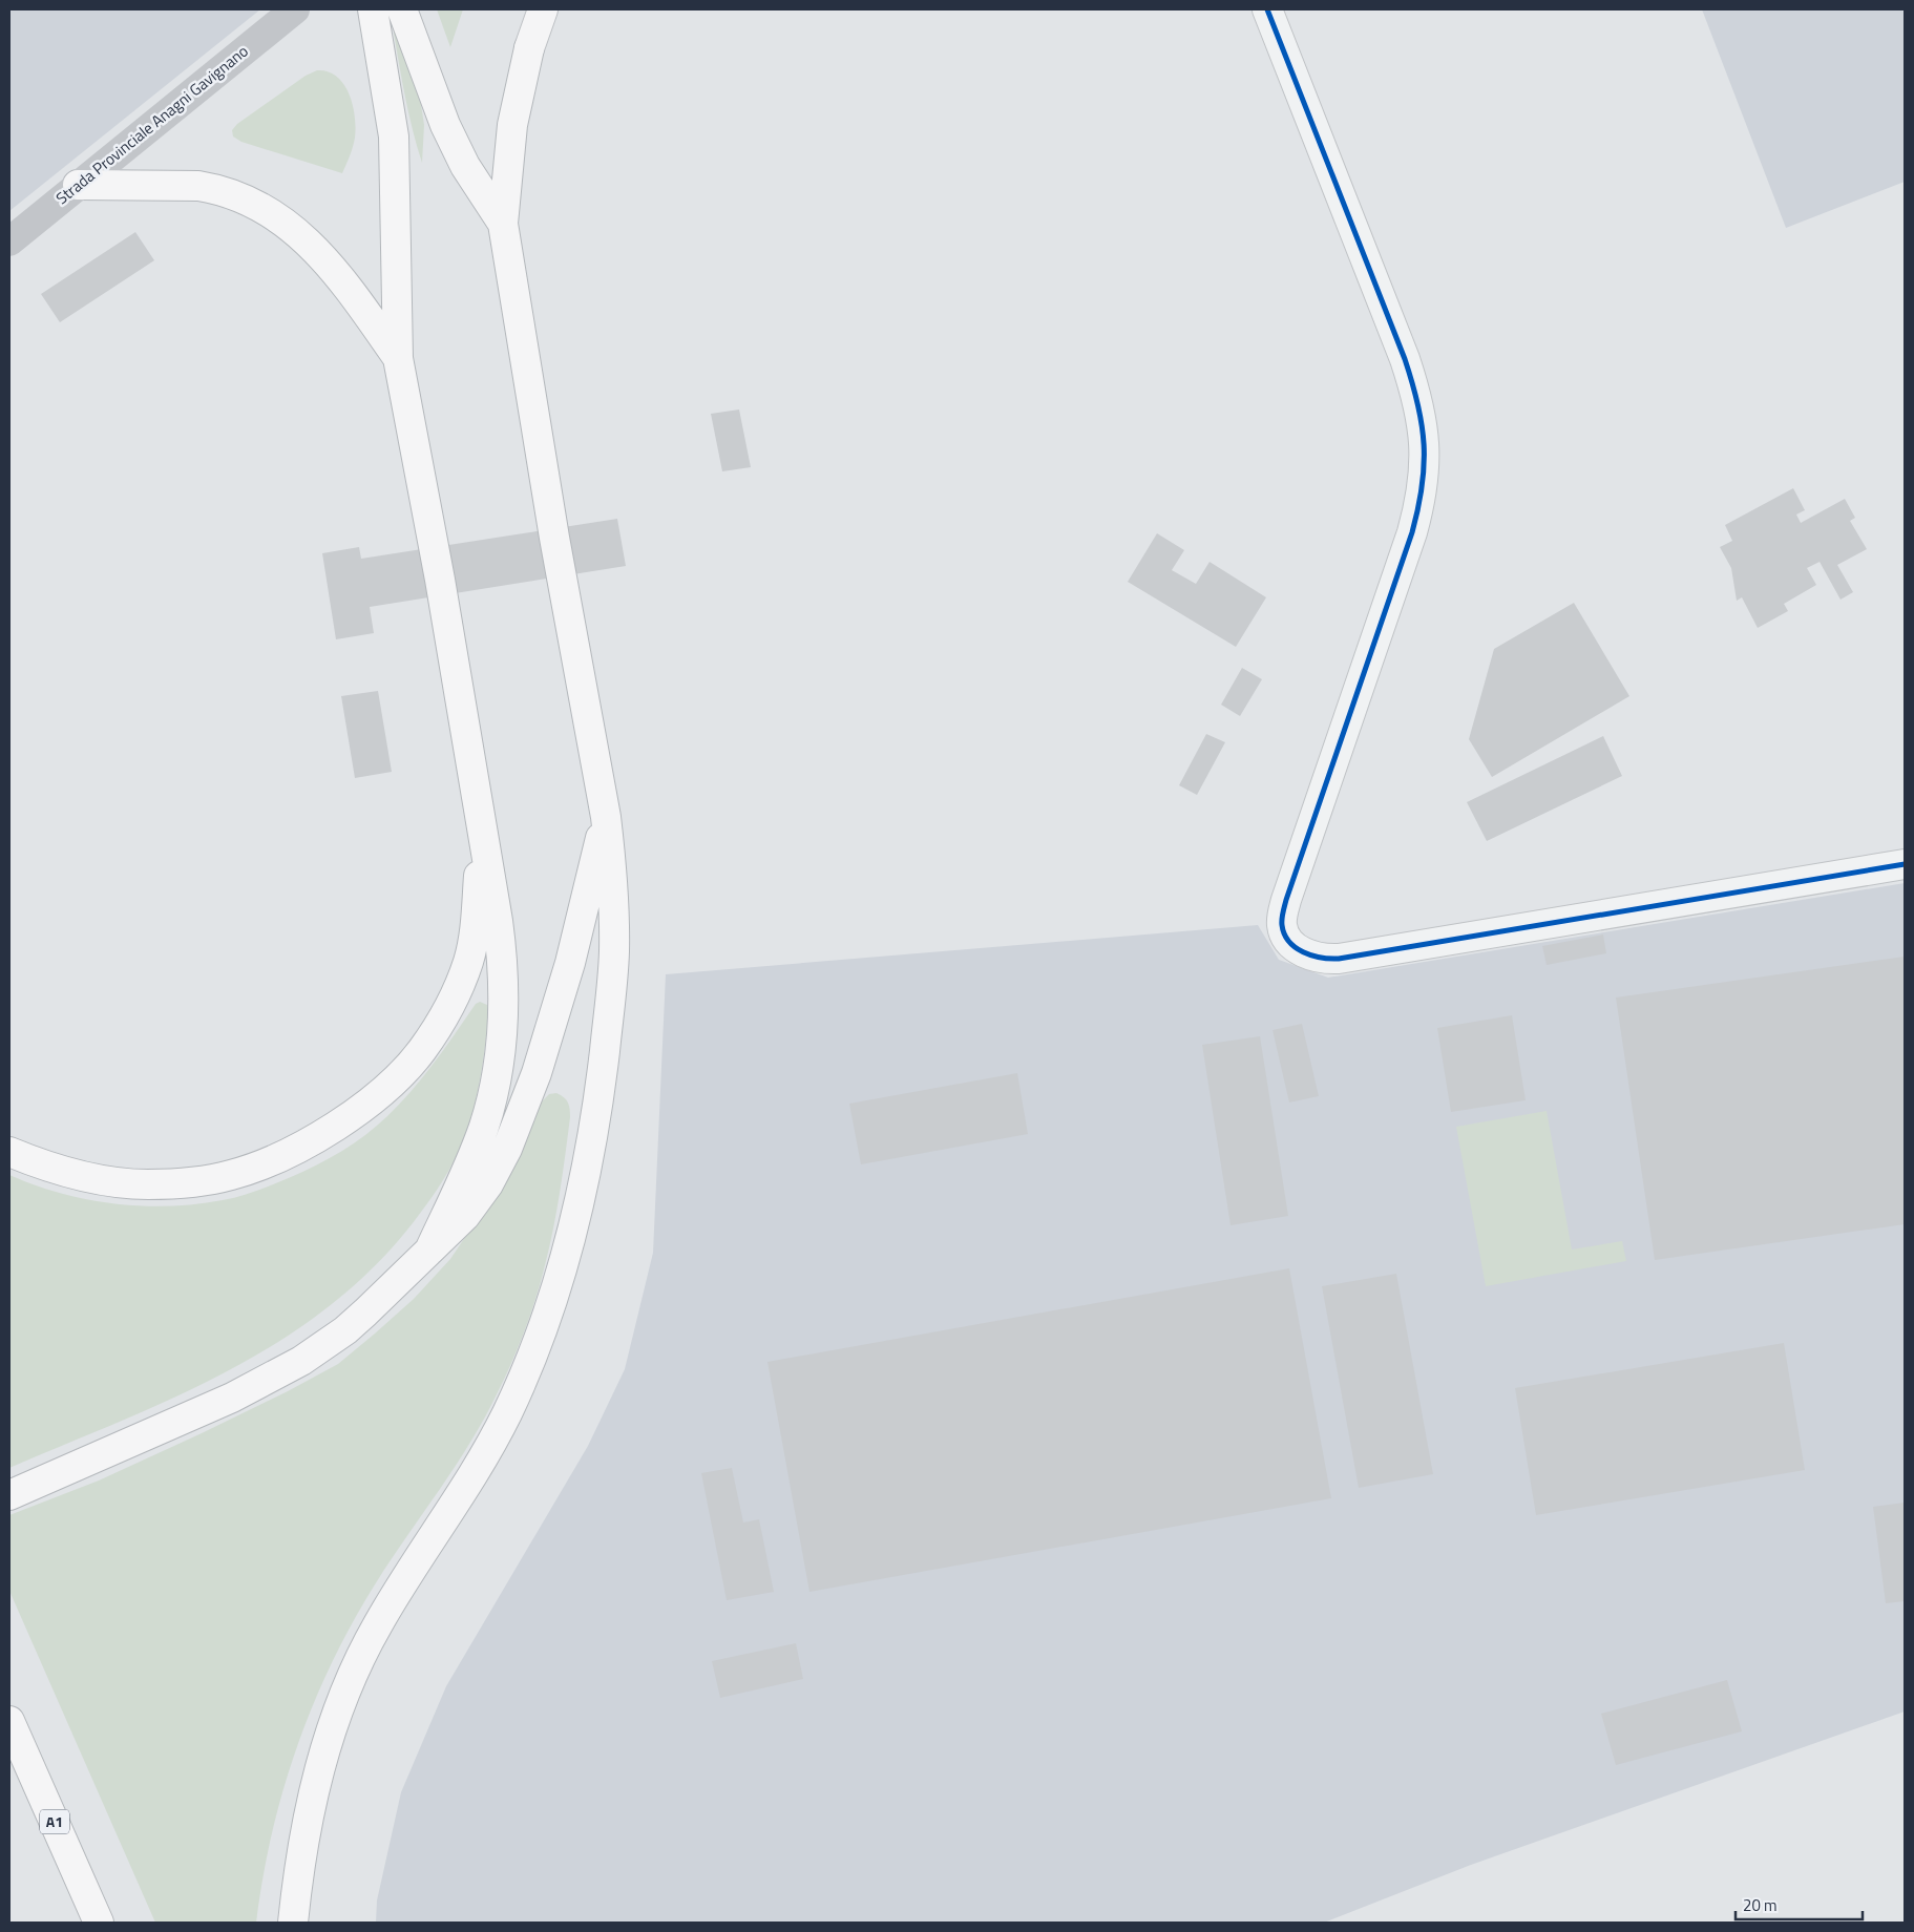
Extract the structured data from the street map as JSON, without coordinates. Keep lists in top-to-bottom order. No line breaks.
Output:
{"streets":{"main road":["Strada Provinciale Anagni Gavignano","A1"]},"scale_bar":"20 m"}
